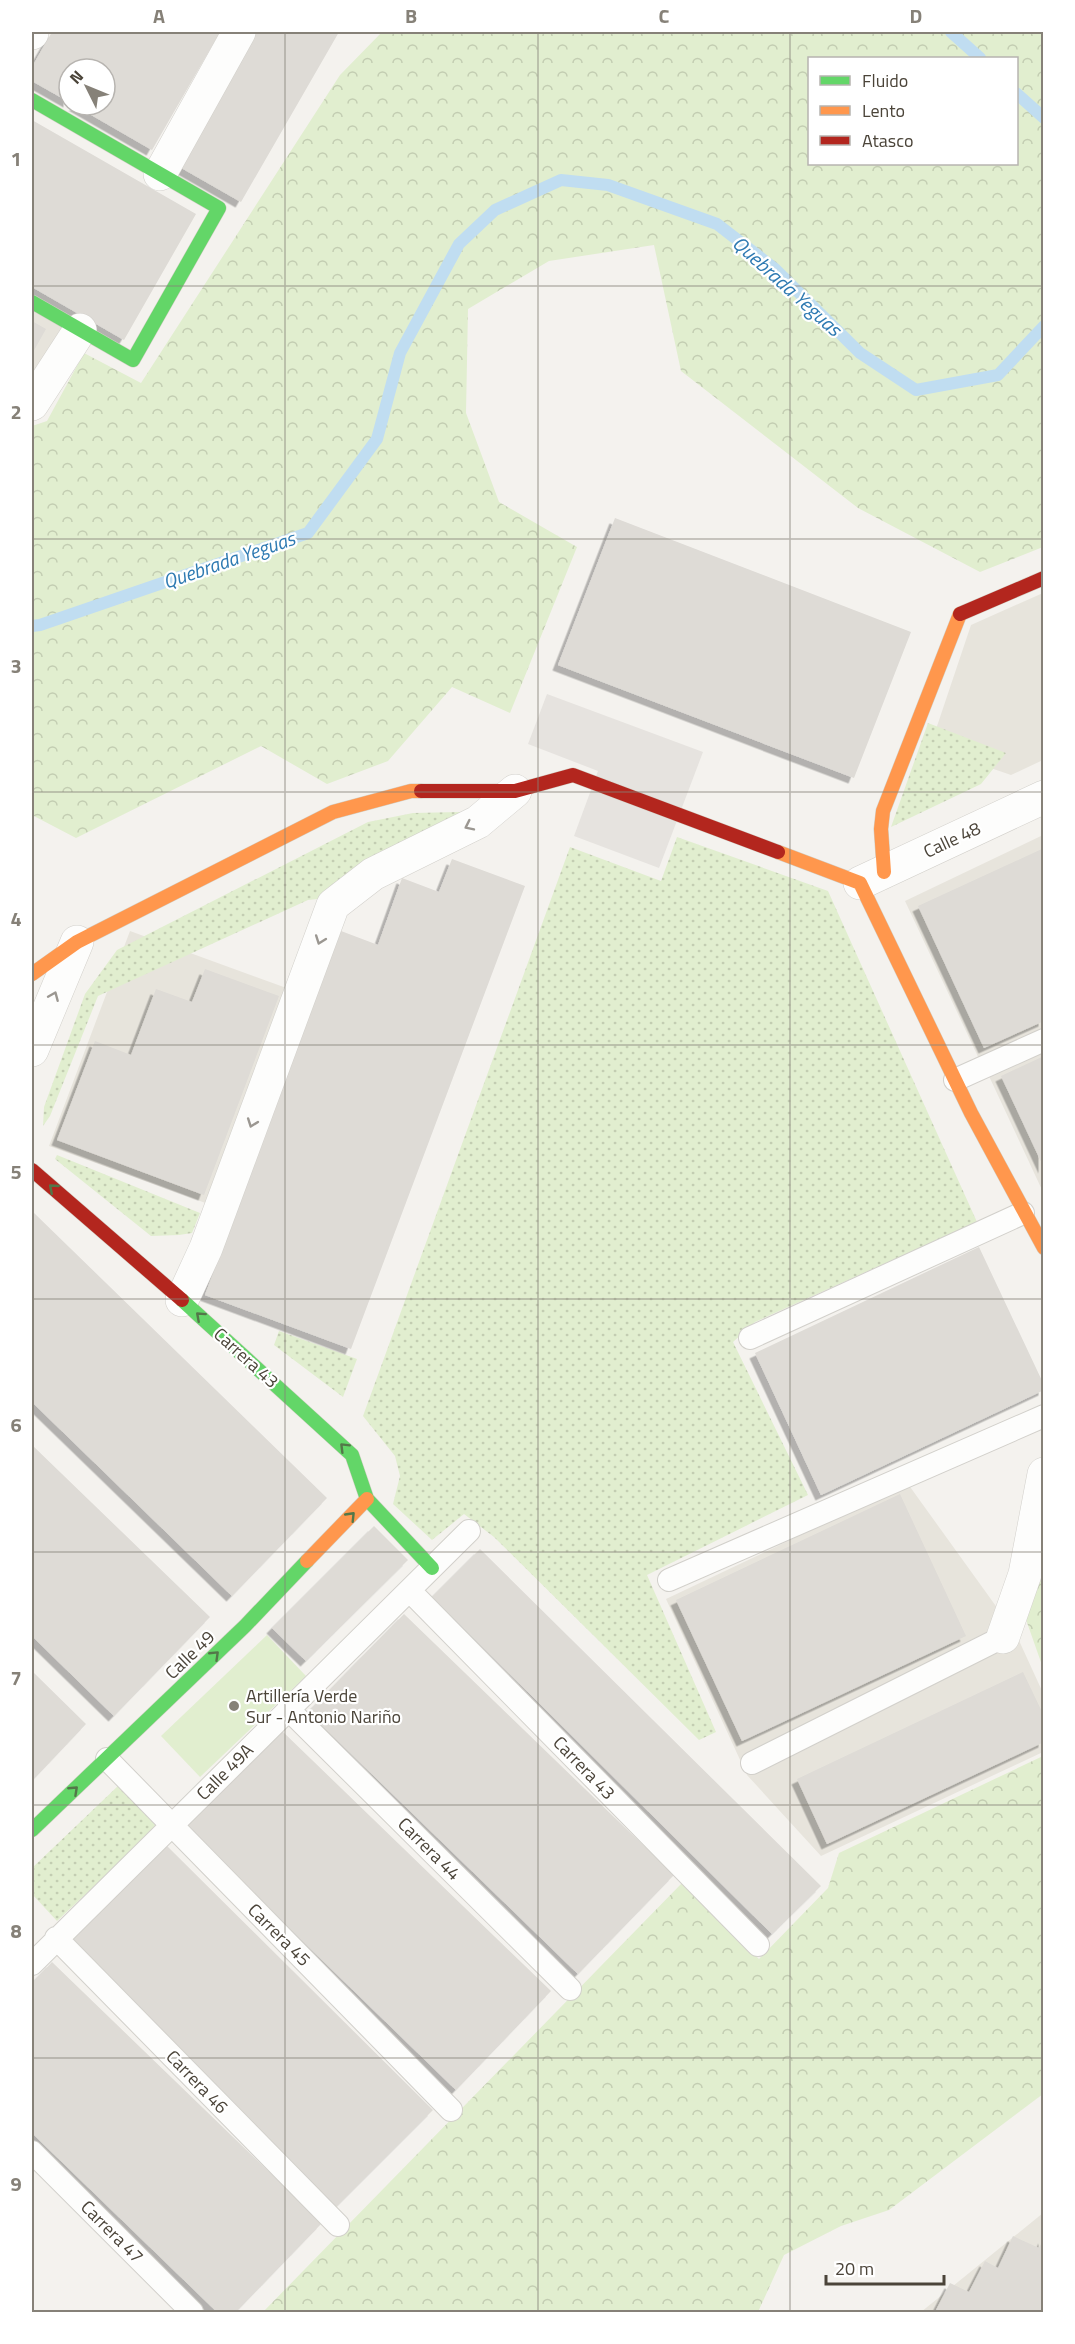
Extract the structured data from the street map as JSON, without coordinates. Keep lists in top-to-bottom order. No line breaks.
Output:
{"streets":{"street":["Calle 48","Carrera 43","Calle 49"],"lane":["Calle 49A","Carrera 44","Carrera 45","Carrera 46","Carrera 47"]},"crossings":[["Carrera 43","Calle 49"],["Carrera 43","Calle 49A"],["Calle 49","Carrera 45"],["Calle 49A","Carrera 44"],["Calle 49A","Carrera 45"],["Calle 49A","Carrera 46"]],"one_way":["Carrera 43","Calle 49"],"water":["Quebrada Yeguas"],"places":["Artillería Verde Sur - Antonio Nariño"],"legend":["Fluido","Lento","Atasco"],"scale_bar":"20 m","north":"top left","grid":{"columns":["A","B","C","D"],"rows":["1","2","3","4","5","6","7","8","9"]}}
